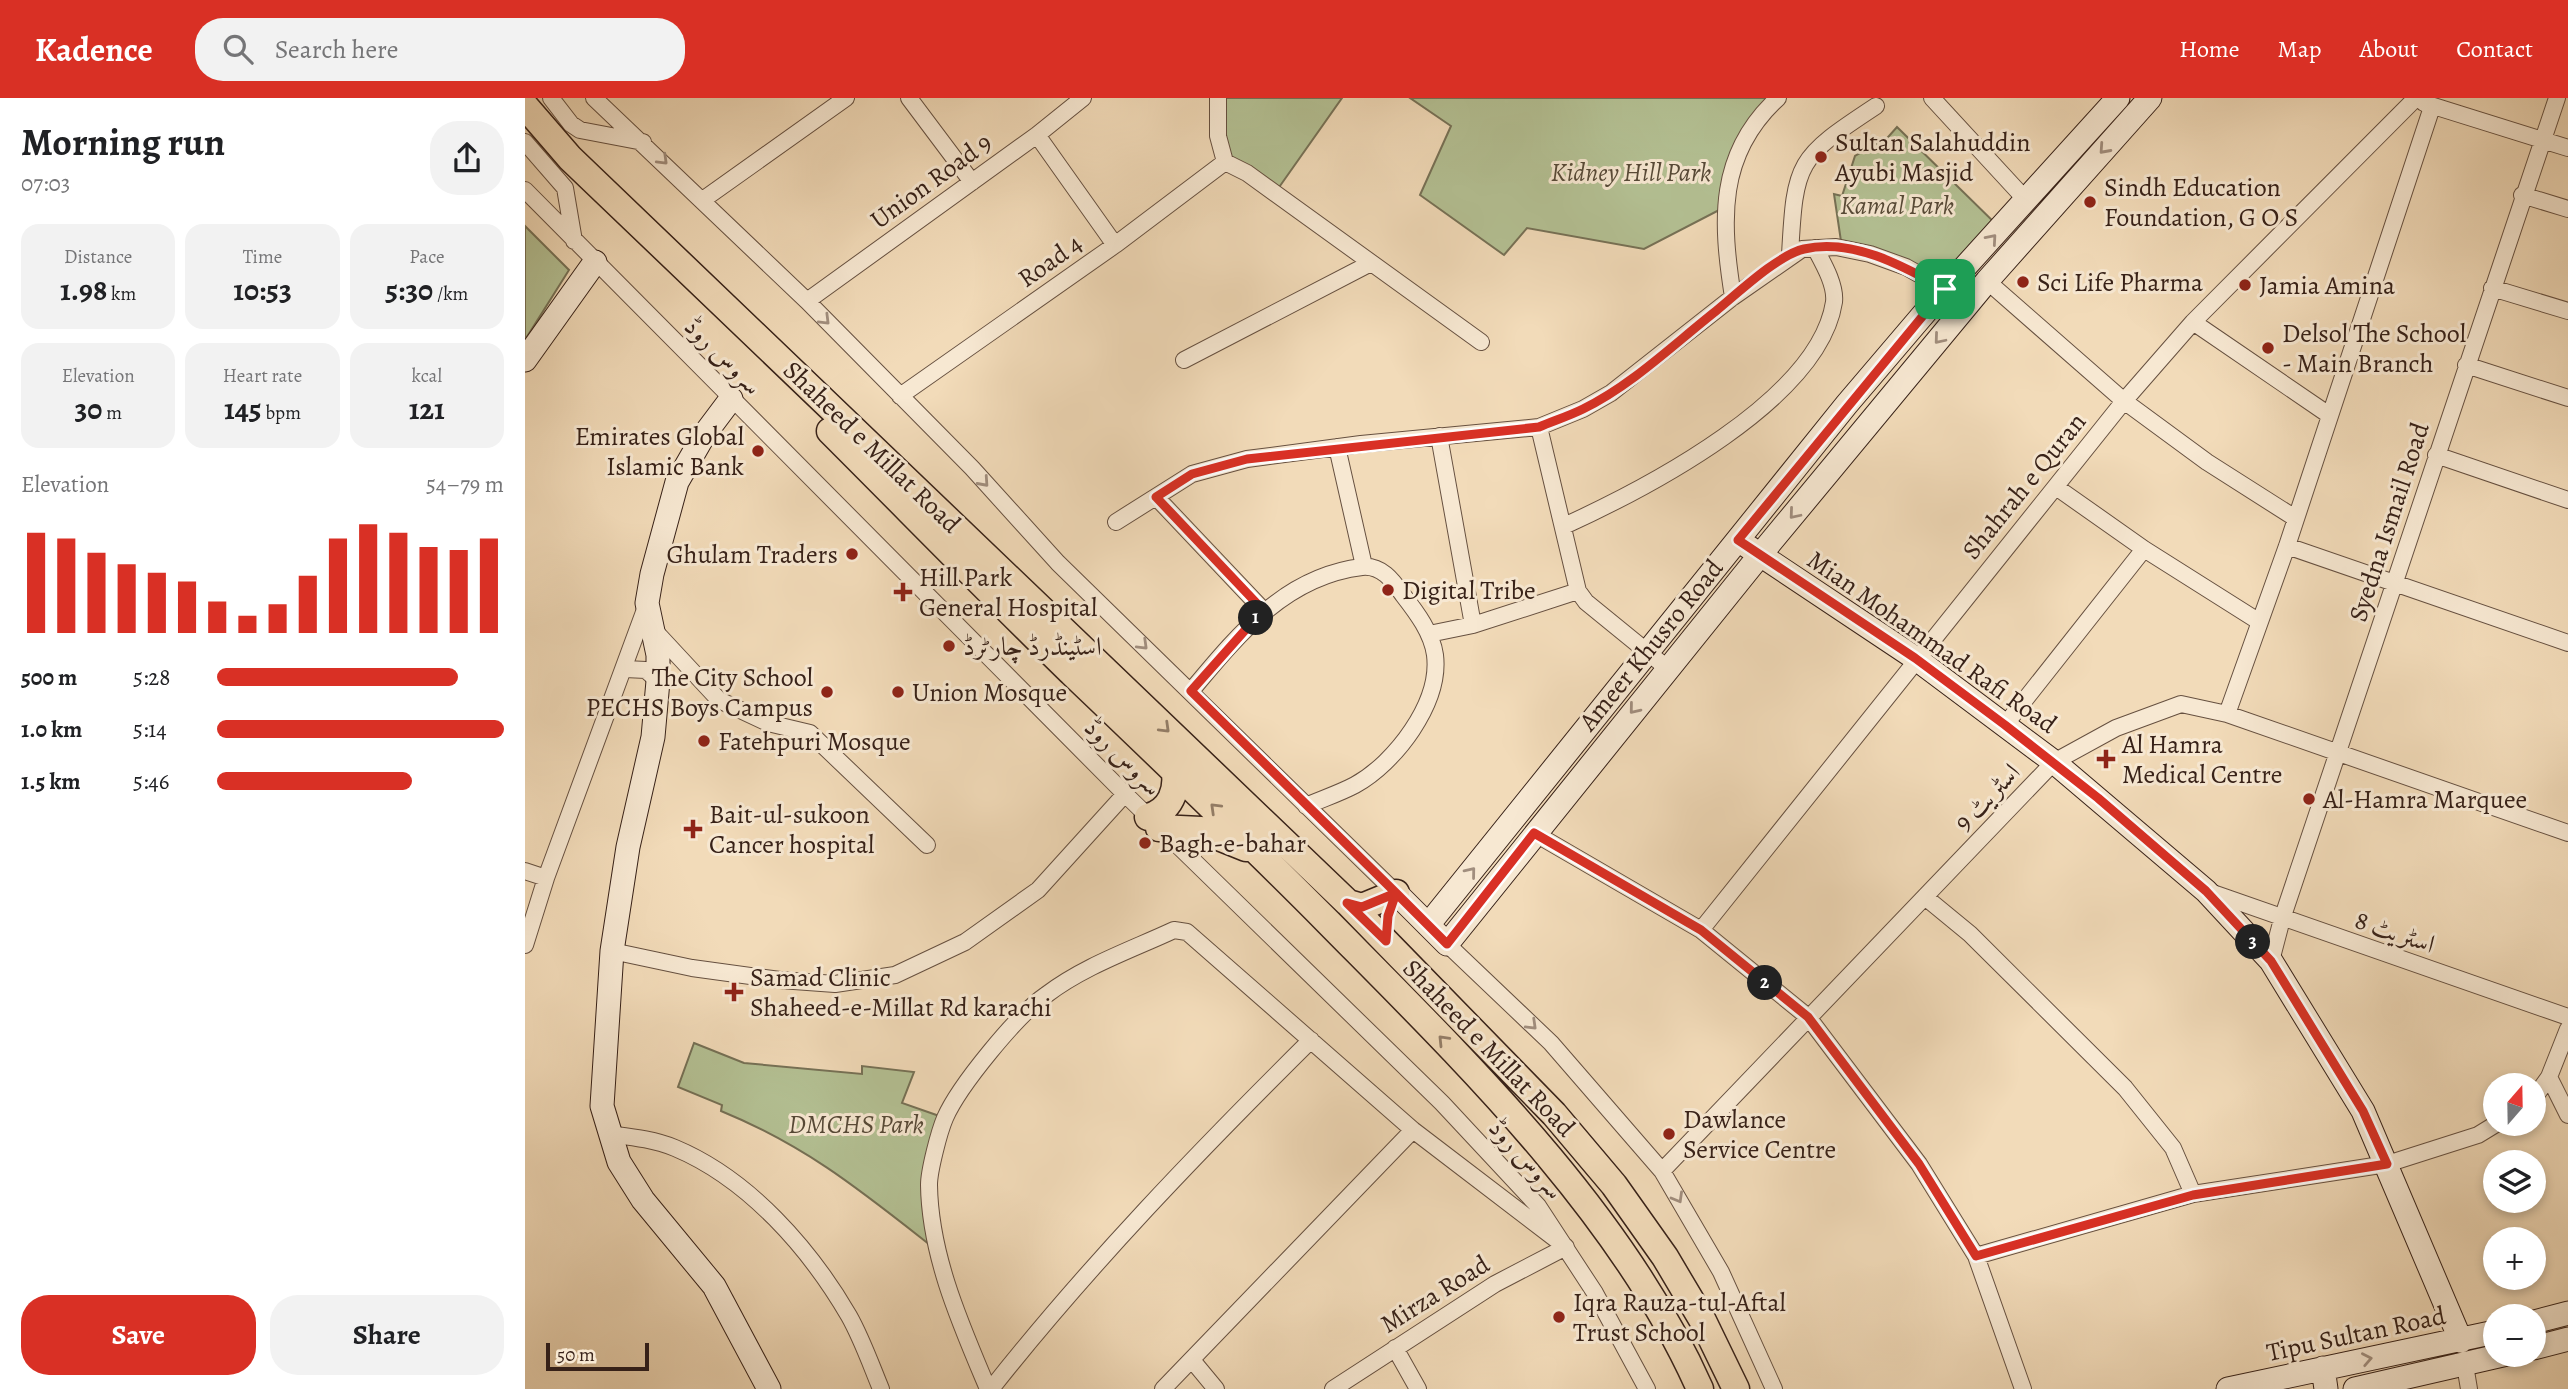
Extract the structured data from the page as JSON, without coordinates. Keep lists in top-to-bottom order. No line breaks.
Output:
{"streets":{"main road":["Shaheed e Millat Road","Mian Mohammad Rafi Road","Ameer Khusro Road","Tipu Sultan Road"],"street":["Union Road 9","Road 4","سروس روڈ","Shahrah e Quran","Syedna Ismail Road","اسٹریٹ 9","اسٹریٹ 8","Mirza Road"]},"crossings":[["سروس روڈ","Mirza Road"],["Shahrah e Quran","Mian Mohammad Rafi Road"],["Syedna Ismail Road","Mian Mohammad Rafi Road"],["Syedna Ismail Road","اسٹریٹ 9"],["Syedna Ismail Road","اسٹریٹ 8"],["Mian Mohammad Rafi Road","Ameer Khusro Road"],["Mian Mohammad Rafi Road","اسٹریٹ 9"],["Mian Mohammad Rafi Road","اسٹریٹ 8"],["Mian Mohammad Rafi Road","Tipu Sultan Road"]],"parks":["Kidney Hill Park","Kamal Park","DMCHS Park"],"places":{"other":["Sultan Salahuddin Ayubi Masjid","Sindh Education Foundation, G O S","Sci Life Pharma","Jamia Amina","Delsol The School - Main Branch","Emirates Global Islamic Bank","Ghulam Traders","Digital Tribe","اسٹینڈرڈ چارٹرڈ","The City School PECHS Boys Campus","Union Mosque","Fatehpuri Mosque","Al-Hamra Marquee","Bagh-e-bahar","Dawlance Service Centre","Iqra Rauza-tul-Aftal Trust School"],"health":["Hill Park General Hospital","Al Hamra Medical Centre","Bait-ul-sukoon Cancer hospital","Samad Clinic Shaheed-e-Millat Rd karachi"]},"scale_bar":"50 m","north":"top","page":{"header":"Kadence","search":"Search here","nav":["Home","Map","About","Contact"],"heading":["Morning run","07:03"],"stats":[["Distance","1.98 km"],["Time","10:53"],["Pace","5:30 /km"],["Elevation","30 m"],["Heart rate","145 bpm"],["kcal","121"]],"chart":["Elevation","54–79 m"],"pins":["1","3","2"],"list":[{"name":"500 m","note":"5:28"},{"name":"1.0 km","note":"5:14"},{"name":"1.5 km","note":"5:46"}],"map_buttons":["+","−"],"buttons":["Save","Share"],"scale":"50 m"}}
